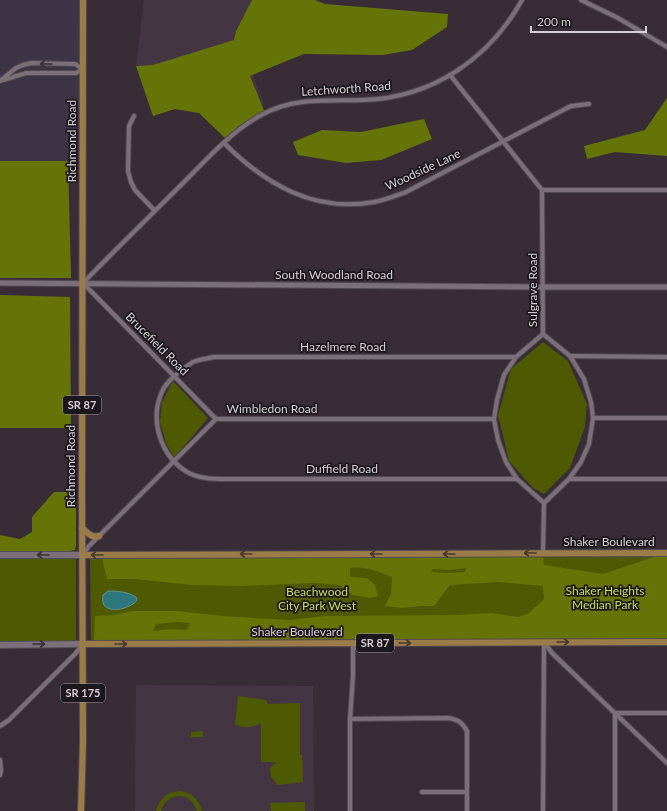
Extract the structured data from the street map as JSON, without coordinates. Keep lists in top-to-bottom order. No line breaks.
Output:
{"streets":{"main road":["Richmond Road","SR 87","Shaker Boulevard","SR 175"],"street":["Letchworth Road","Woodside Lane","South Woodland Road","Sulgrave Road","Brucefield Road","Hazelmere Road","Wimbledon Road","Duffield Road"]},"crossings":[["Letchworth Road","Richmond Road"],["Letchworth Road","Woodside Lane"],["Letchworth Road","South Woodland Road"],["Letchworth Road","Brucefield Road"],["Richmond Road","South Woodland Road"],["Richmond Road","Brucefield Road"],["Richmond Road","Wimbledon Road"],["Richmond Road","Shaker Boulevard"],["South Woodland Road","Sulgrave Road"],["South Woodland Road","Brucefield Road"],["Sulgrave Road","Hazelmere Road"],["Sulgrave Road","Wimbledon Road"],["Sulgrave Road","Duffield Road"],["Brucefield Road","Hazelmere Road"],["Brucefield Road","Wimbledon Road"],["Hazelmere Road","Wimbledon Road"],["Hazelmere Road","Duffield Road"],["Wimbledon Road","Duffield Road"],["Wimbledon Road","Shaker Boulevard"]],"parks":["Shaker Heights Median Park","Beachwood City Park West"],"scale_bar":"200 m"}
